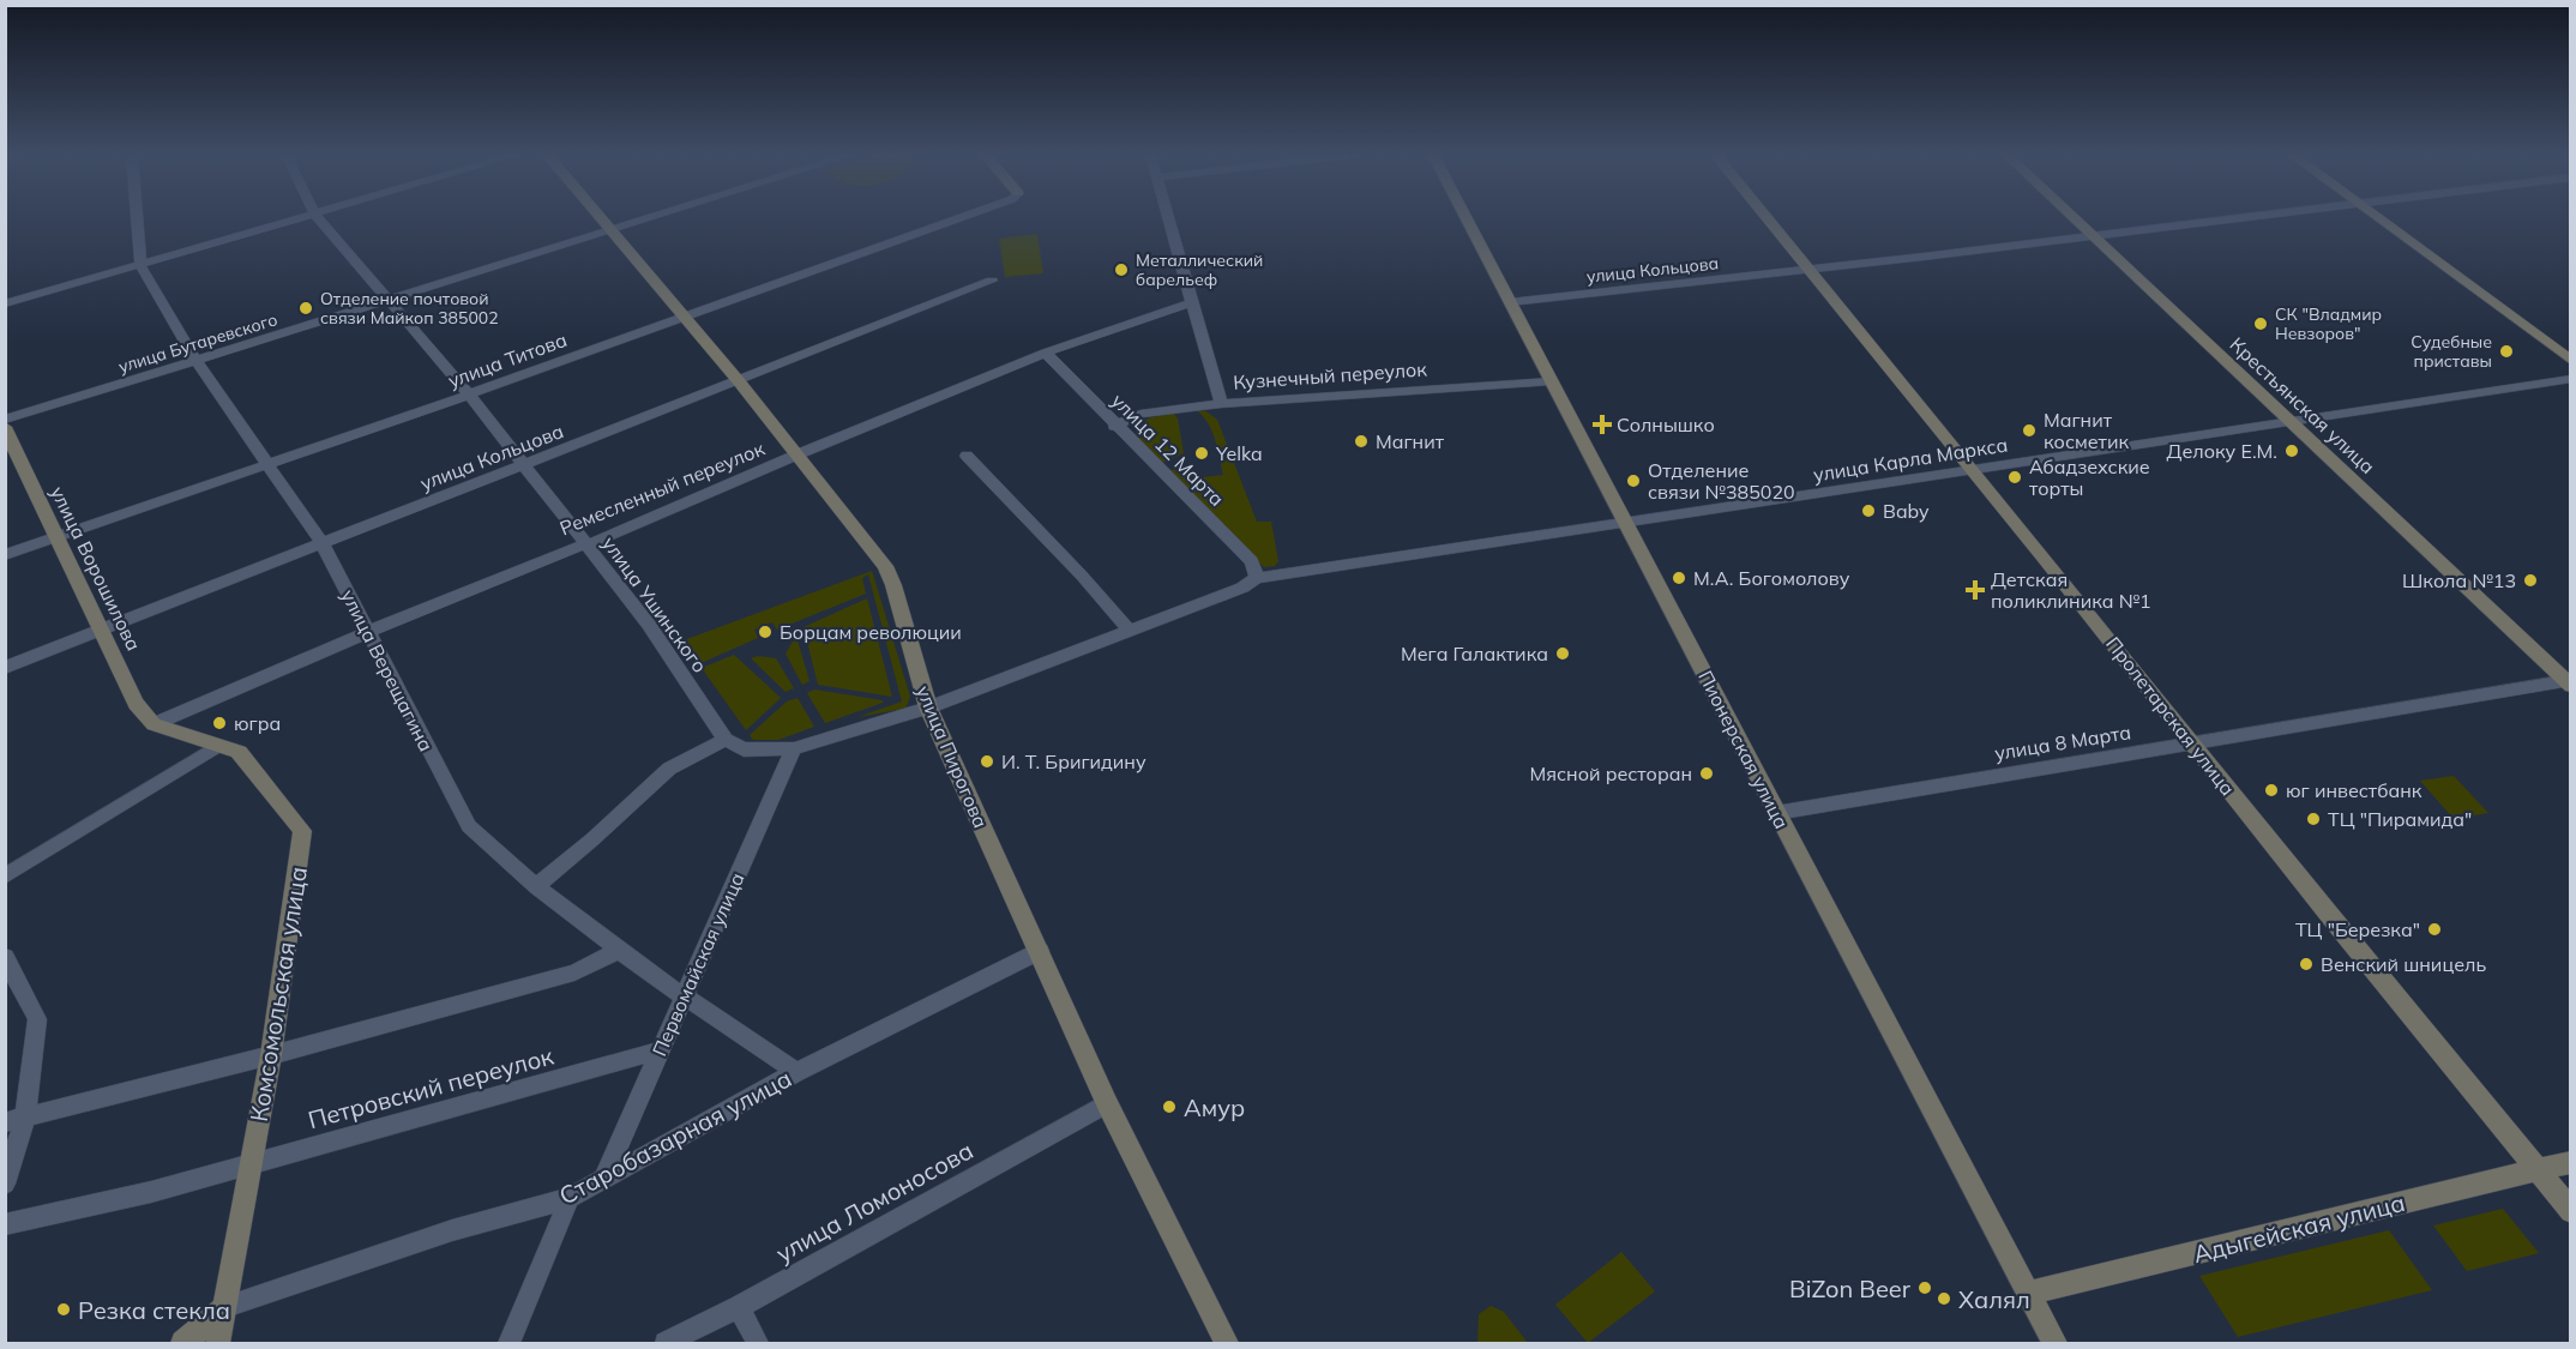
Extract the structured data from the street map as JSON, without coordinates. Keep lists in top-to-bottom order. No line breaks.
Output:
{"streets":{"main road":["Крестьянская улица","улица Ворошилова","Пролетарская улица","Пионерская улица","улица Пирогова","Комсомольская улица","Старобазарная улица","Адыгейская улица"],"street":["улица Кольцова","улица Бутаревского","улица Титова","Кузнечный переулок","улица 12 Марта","улица Карла Маркса","Ремесленный переулок","улица Ушинского","улица Верещагина","улица 8 Марта","Первомайская улица","Петровский переулок","улица Ломоносова"]},"crossings":[["улица Кольцова","Крестьянская улица"],["улица Кольцова","улица Ворошилова"],["улица Кольцова","улица Ушинского"],["улица Кольцова","улица Верещагина"],["улица Кольцова","Пролетарская улица"],["улица Кольцова","Пионерская улица"],["улица Кольцова","улица Пирогова"],["улица Бутаревского","улица Ушинского"],["улица Бутаревского","улица Верещагина"],["улица Бутаревского","улица Пирогова"],["улица Титова","улица Ворошилова"],["улица Титова","улица Ушинского"],["улица Титова","улица Верещагина"],["улица Титова","улица Пирогова"],["Кузнечный переулок","улица 12 Марта"],["Кузнечный переулок","Пионерская улица"],["Крестьянская улица","улица Карла Маркса"],["Крестьянская улица","улица 8 Марта"],["улица 12 Марта","улица Карла Маркса"],["улица 12 Марта","Ремесленный переулок"],["улица Карла Маркса","Пролетарская улица"],["улица Карла Маркса","Пионерская улица"],["Ремесленный переулок","улица Ворошилова"],["Ремесленный переулок","улица Ушинского"],["Ремесленный переулок","улица Верещагина"],["Ремесленный переулок","улица Пирогова"],["Ремесленный переулок","Комсомольская улица"],["улица Ворошилова","Комсомольская улица"],["улица Верещагина","Первомайская улица"],["улица Верещагина","Старобазарная улица"],["Пролетарская улица","улица 8 Марта"],["Пролетарская улица","Адыгейская улица"],["улица 8 Марта","Пионерская улица"],["Пионерская улица","Адыгейская улица"],["улица Пирогова","Старобазарная улица"],["улица Пирогова","улица Ломоносова"],["Первомайская улица","Петровский переулок"],["Первомайская улица","Старобазарная улица"],["Комсомольская улица","Петровский переулок"],["Комсомольская улица","Старобазарная улица"]],"places":{"other":["Металлический барельеф","Отделение почтовой связи Майкоп 385002","СК \"Владмир Невзоров\"","Судебные приставы","Магнит косметик","Магнит","Делоку Е.М.","Yelka","Абадзехские торты","Отделение связи №385020","Baby","М.А. Богомолову","Школа №13","Борцам революции","Мега Галактика","югра","И. Т. Бригидину","Мясной ресторан","юг инвестбанк","ТЦ \"Пирамида\"","ТЦ \"Березка\"","Венский шницель","Амур","BiZon Beer","Халял","Резка стекла"],"health":["Солнышко","Детская поликлиника №1"]}}
